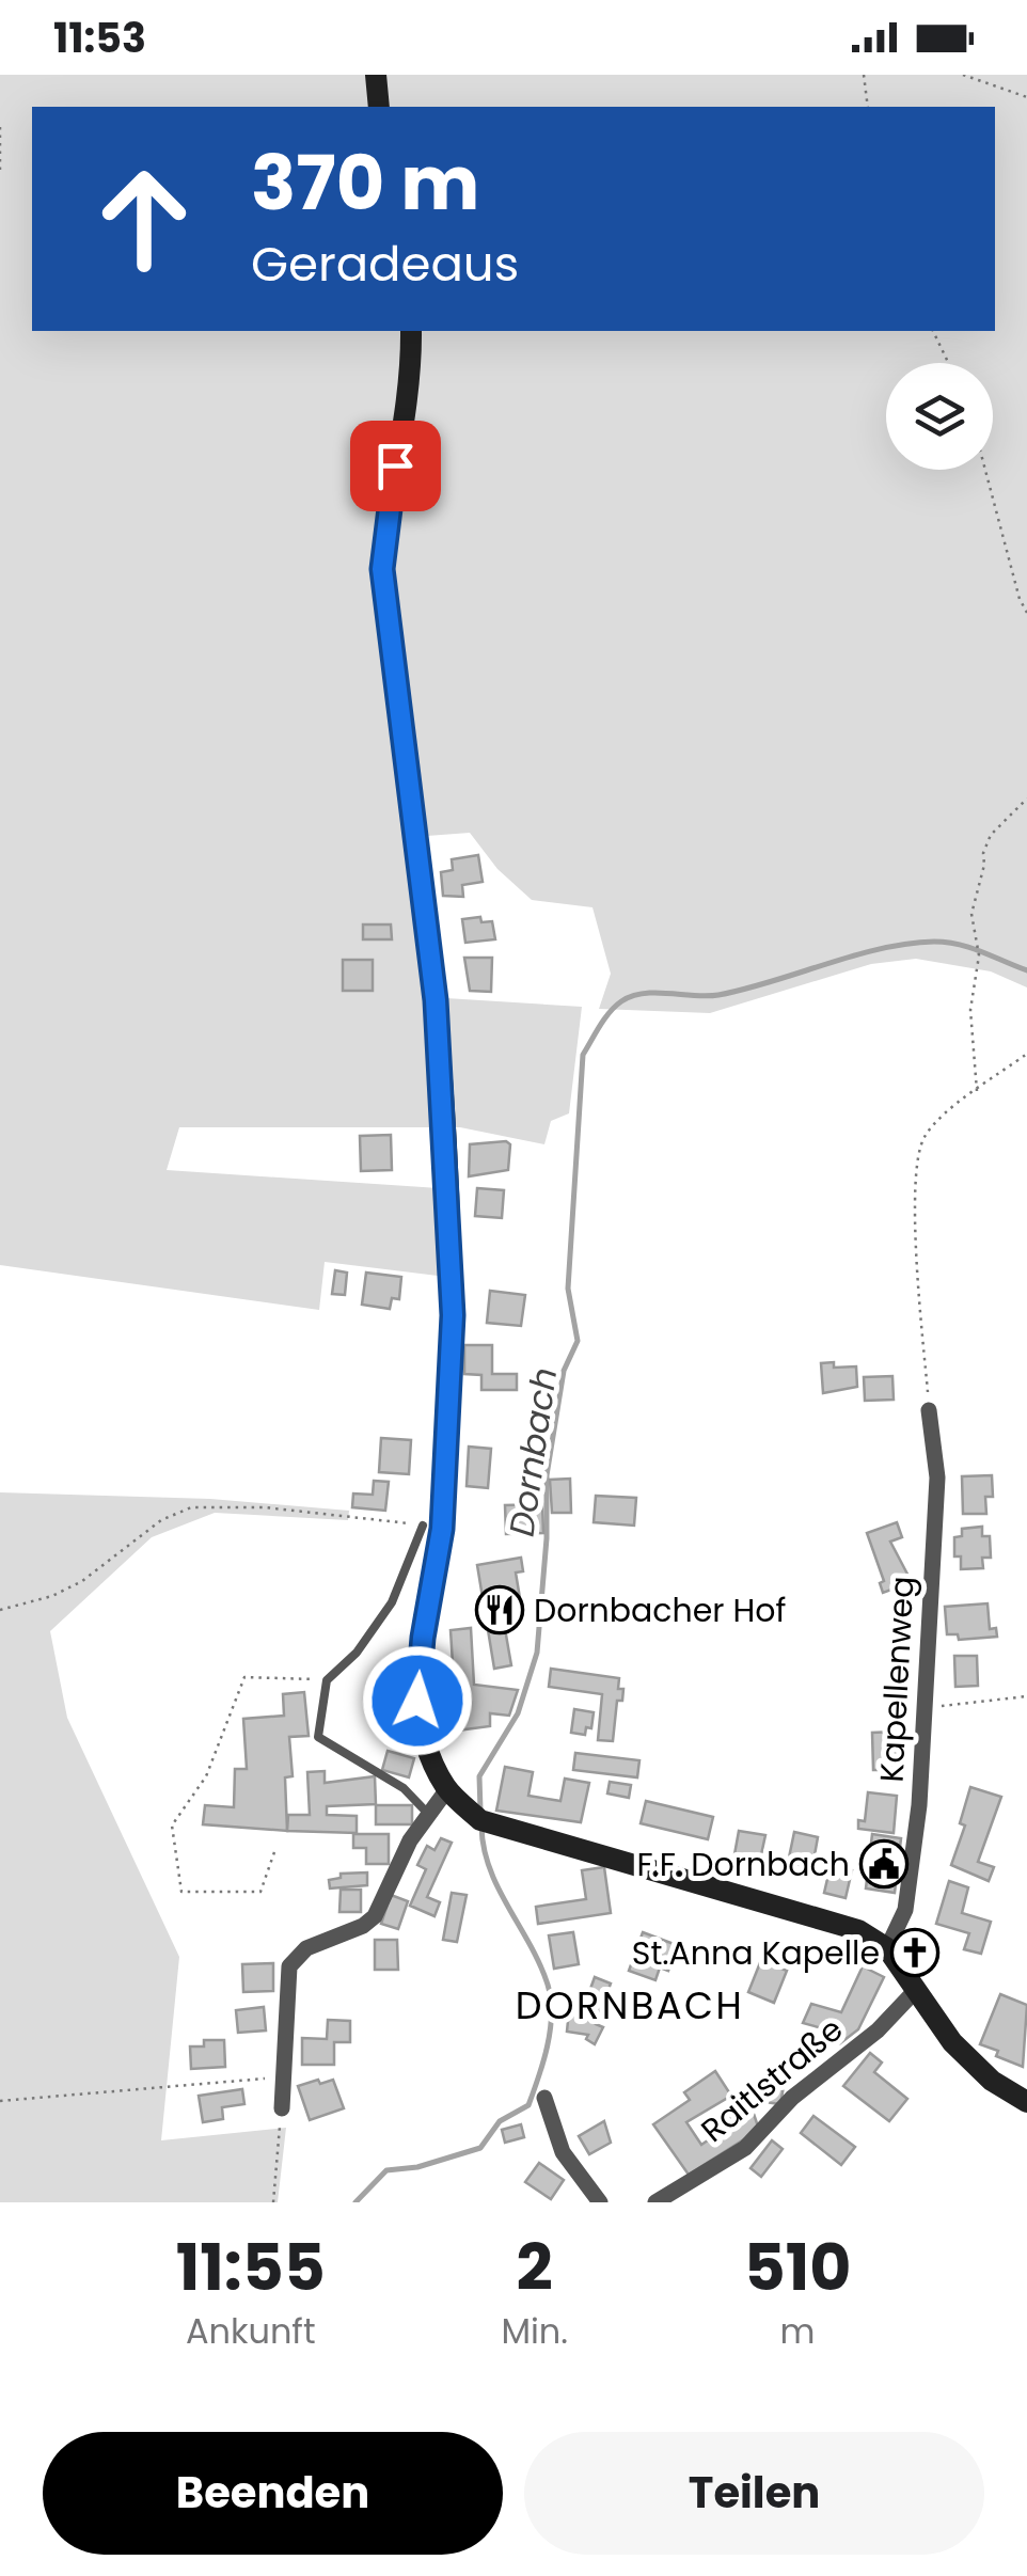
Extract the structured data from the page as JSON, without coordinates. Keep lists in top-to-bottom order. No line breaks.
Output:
{"streets":{"street":["Kapellenweg","Raitlstraße"]},"districts":["DORNBACH"],"water":["Dornbach"],"places":{"restaurant":["Dornbacher Hof"],"public building":["F.F. Dornbach"],"church":["St.Anna Kapelle"]},"page":{"status":"11:53","turn":["370 m","Geradeaus"],"eta":["11:55","Ankunft","2","Min.","510","m"],"buttons":["Beenden","Teilen"]}}
